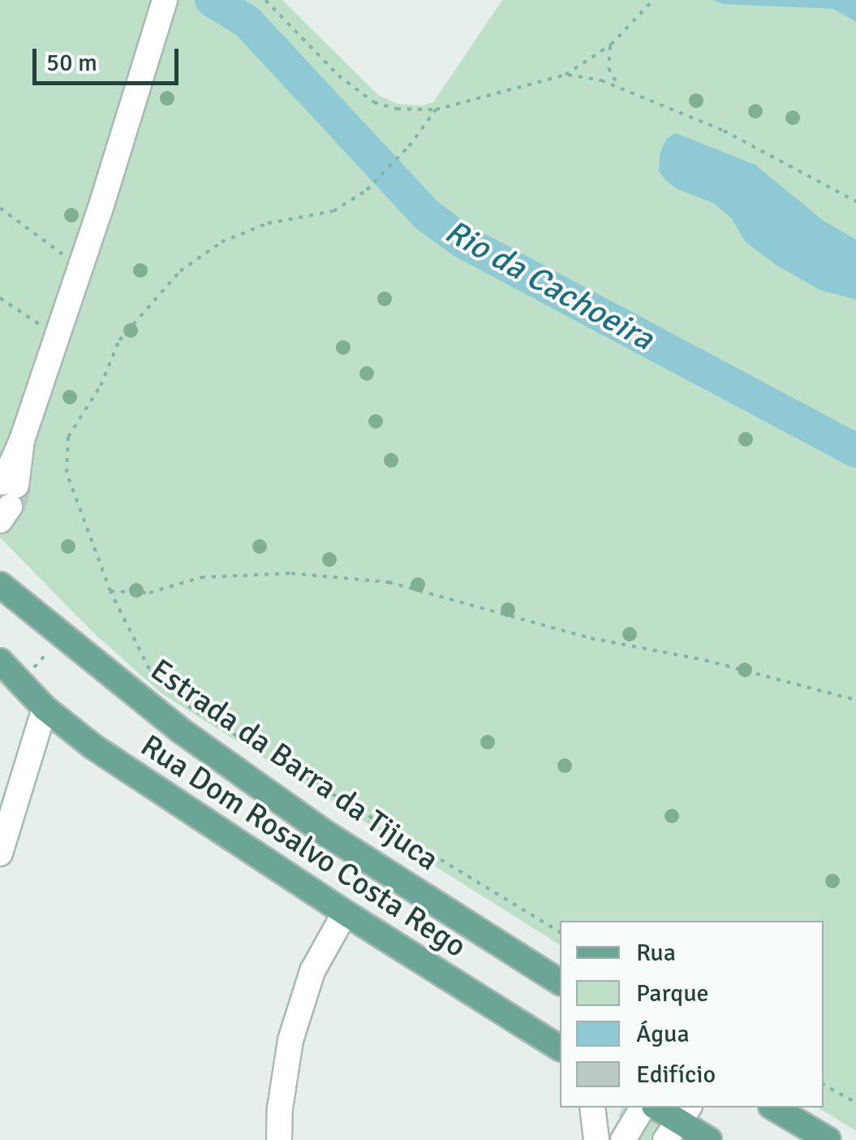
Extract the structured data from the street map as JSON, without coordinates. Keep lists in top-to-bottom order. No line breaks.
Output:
{"streets":{"main road":["Estrada da Barra da Tijuca","Rua Dom Rosalvo Costa Rego"]},"water":["Rio da Cachoeira"],"legend":["Rua","Parque","Água","Edifício"],"scale_bar":"50 m"}
